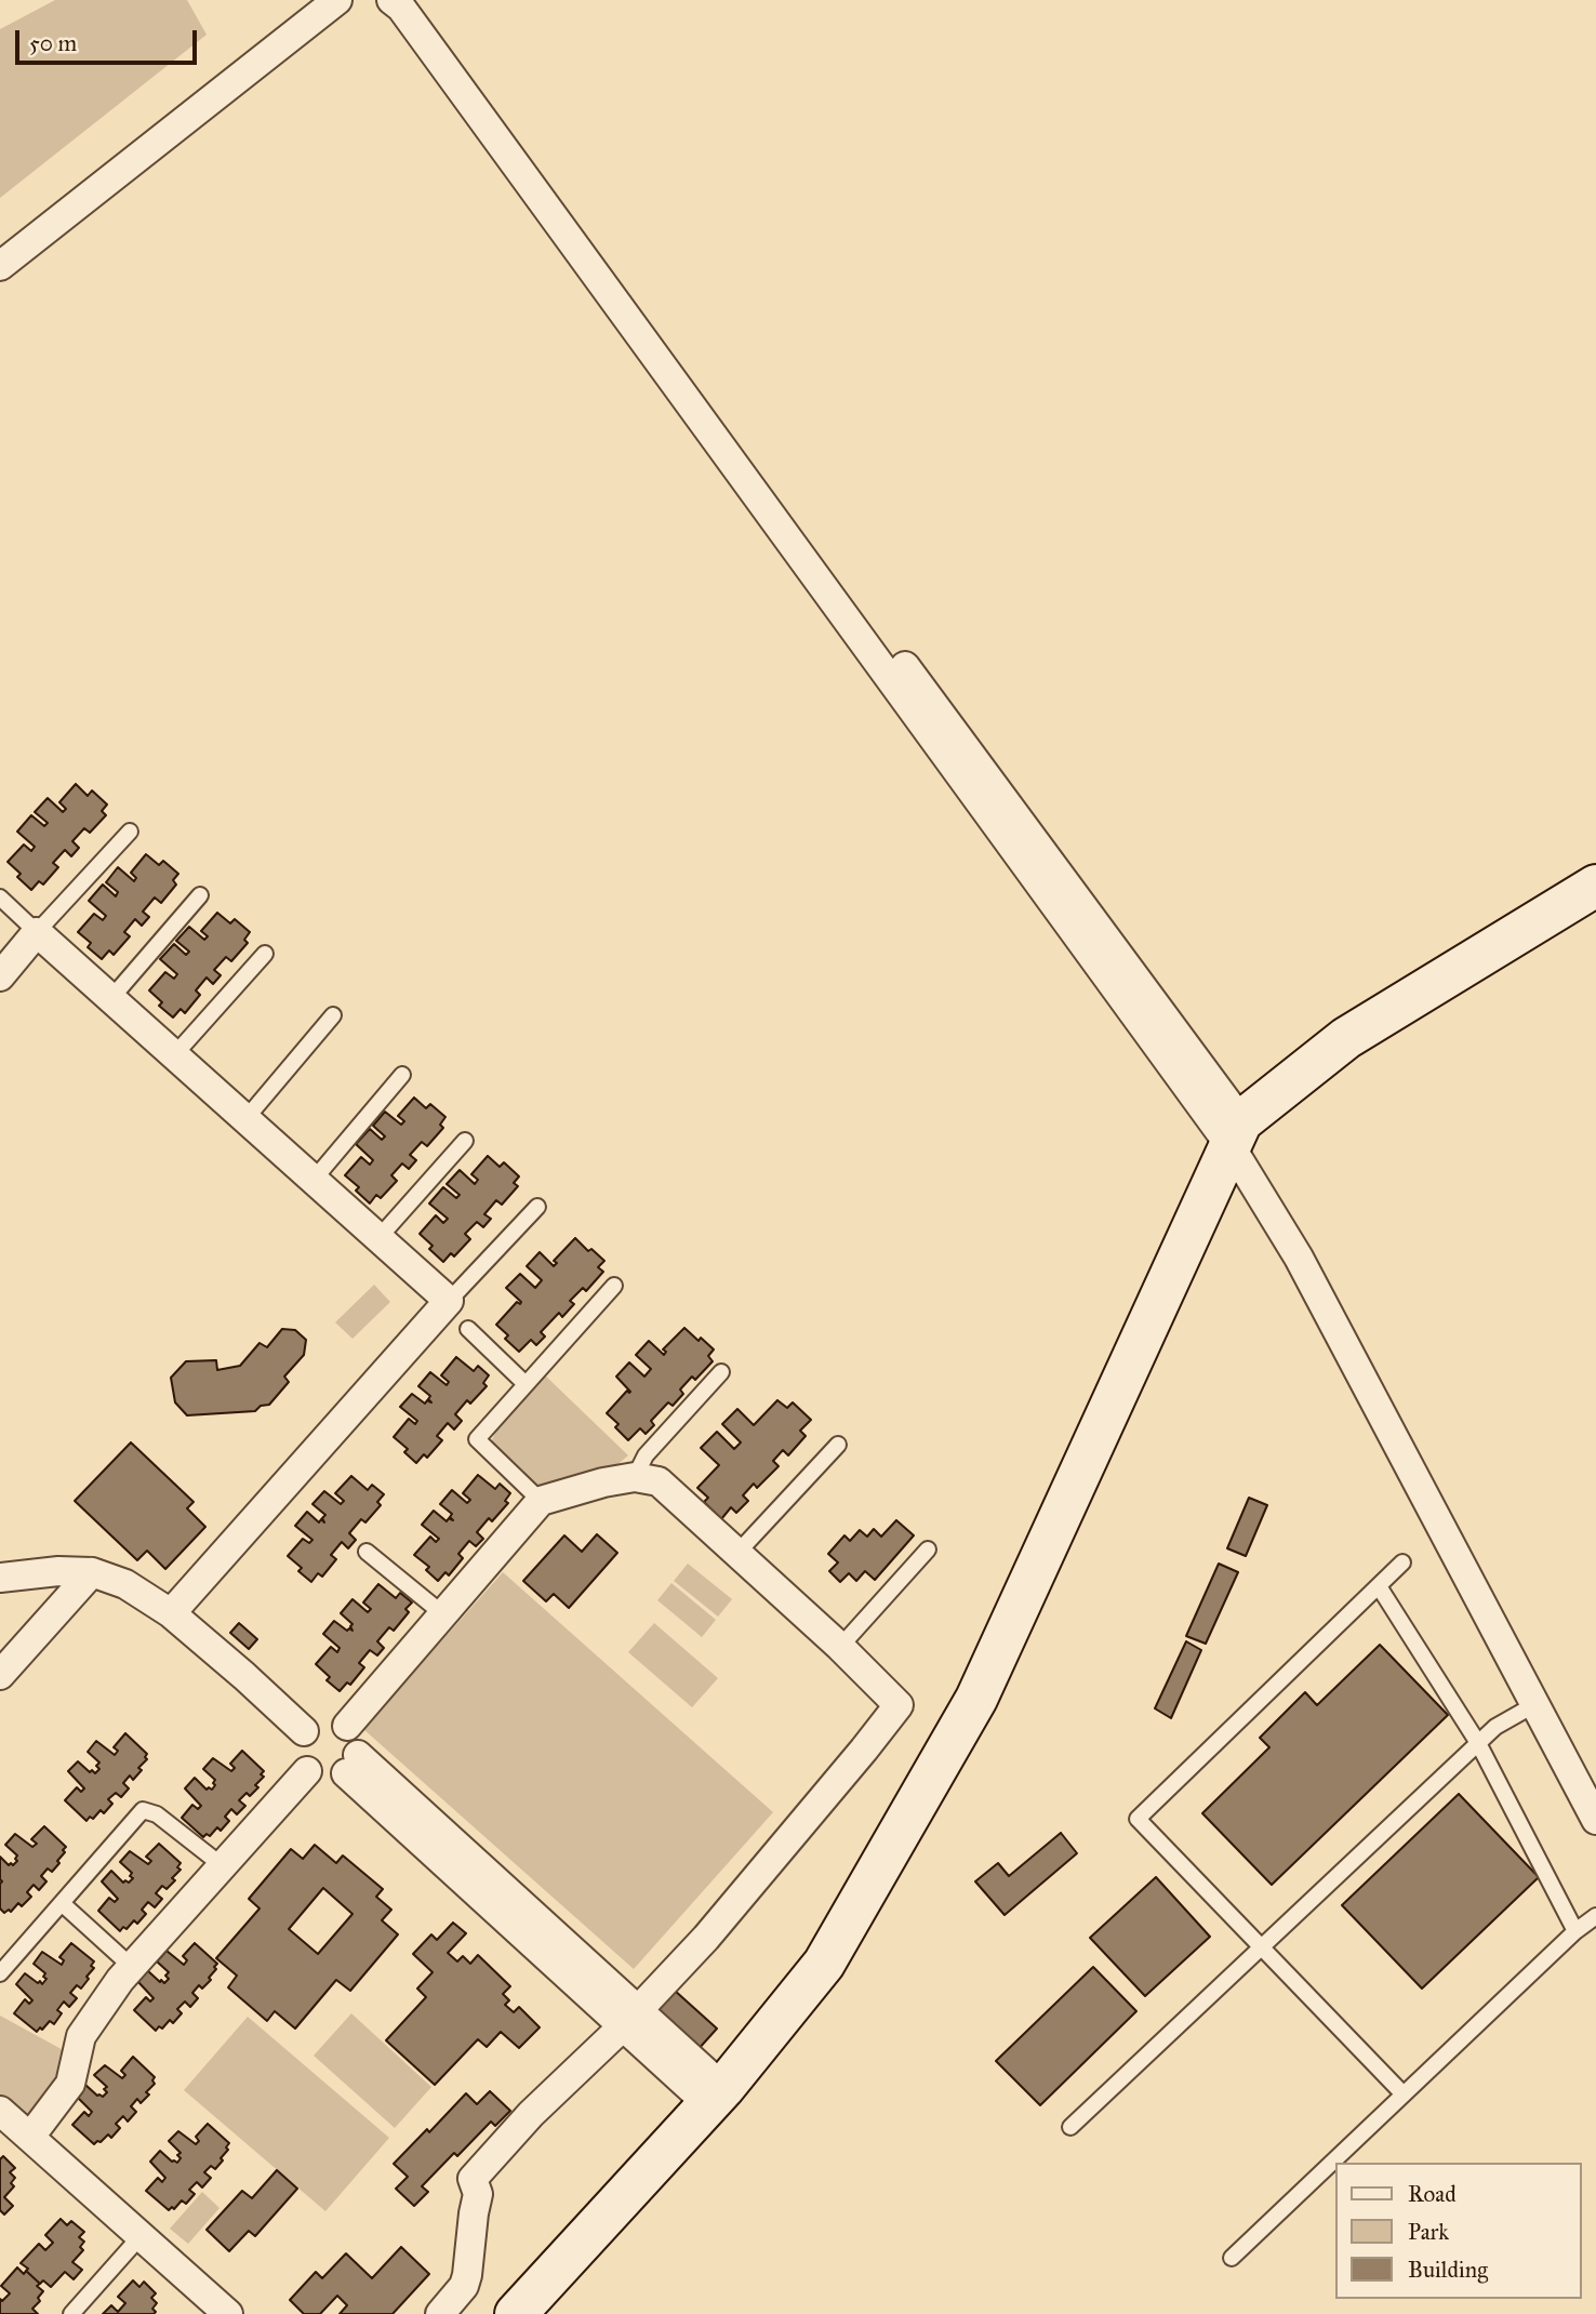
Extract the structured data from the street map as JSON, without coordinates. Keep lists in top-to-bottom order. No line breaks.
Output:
{"legend":["Road","Park","Building"],"scale_bar":"50 m"}
